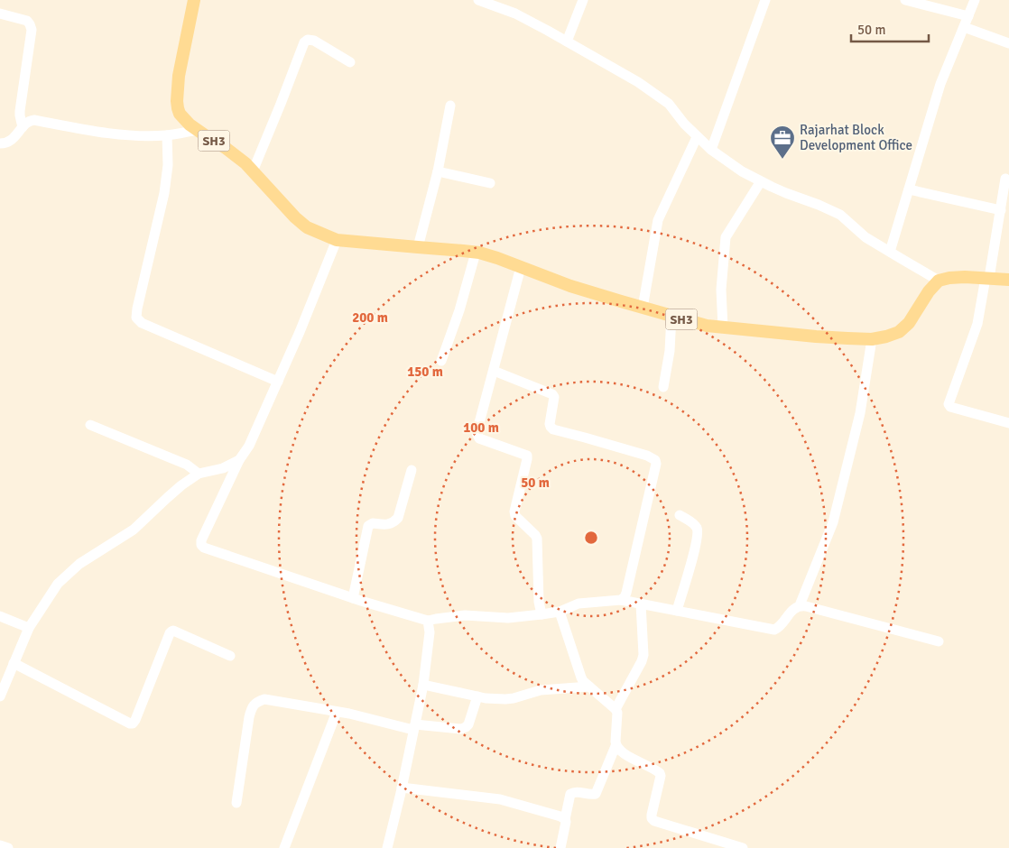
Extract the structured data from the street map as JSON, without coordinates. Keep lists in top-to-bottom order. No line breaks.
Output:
{"streets":{"main road":["SH3"]},"places":{"office":["Rajarhat Block Development Office"]},"scale_bar":"50 m","rings":["200 m","150 m","100 m","50 m"]}
